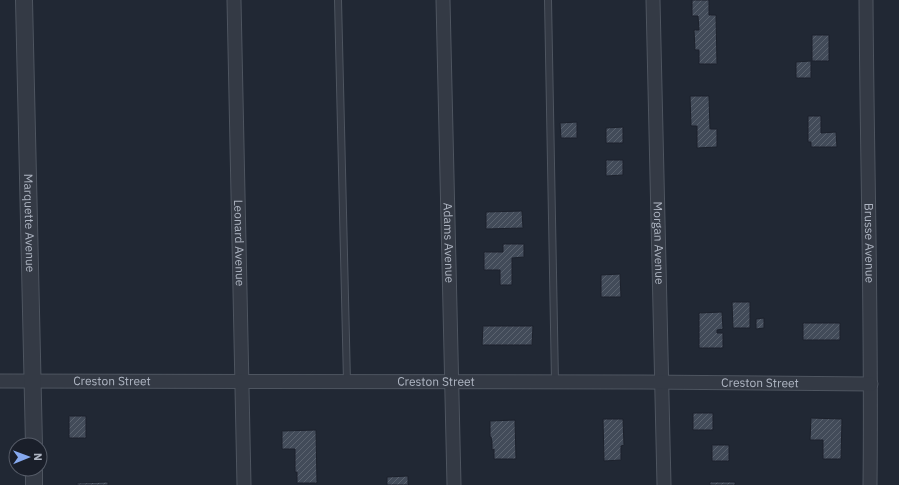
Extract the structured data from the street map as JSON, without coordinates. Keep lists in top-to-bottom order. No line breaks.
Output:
{"streets":{"street":["Marquette Avenue","Leonard Avenue","Adams Avenue","Morgan Avenue","Brusse Avenue","Creston Street"]},"crossings":[["Marquette Avenue","Creston Street"],["Leonard Avenue","Creston Street"],["Adams Avenue","Creston Street"],["Morgan Avenue","Creston Street"],["Brusse Avenue","Creston Street"]],"north":"right"}
